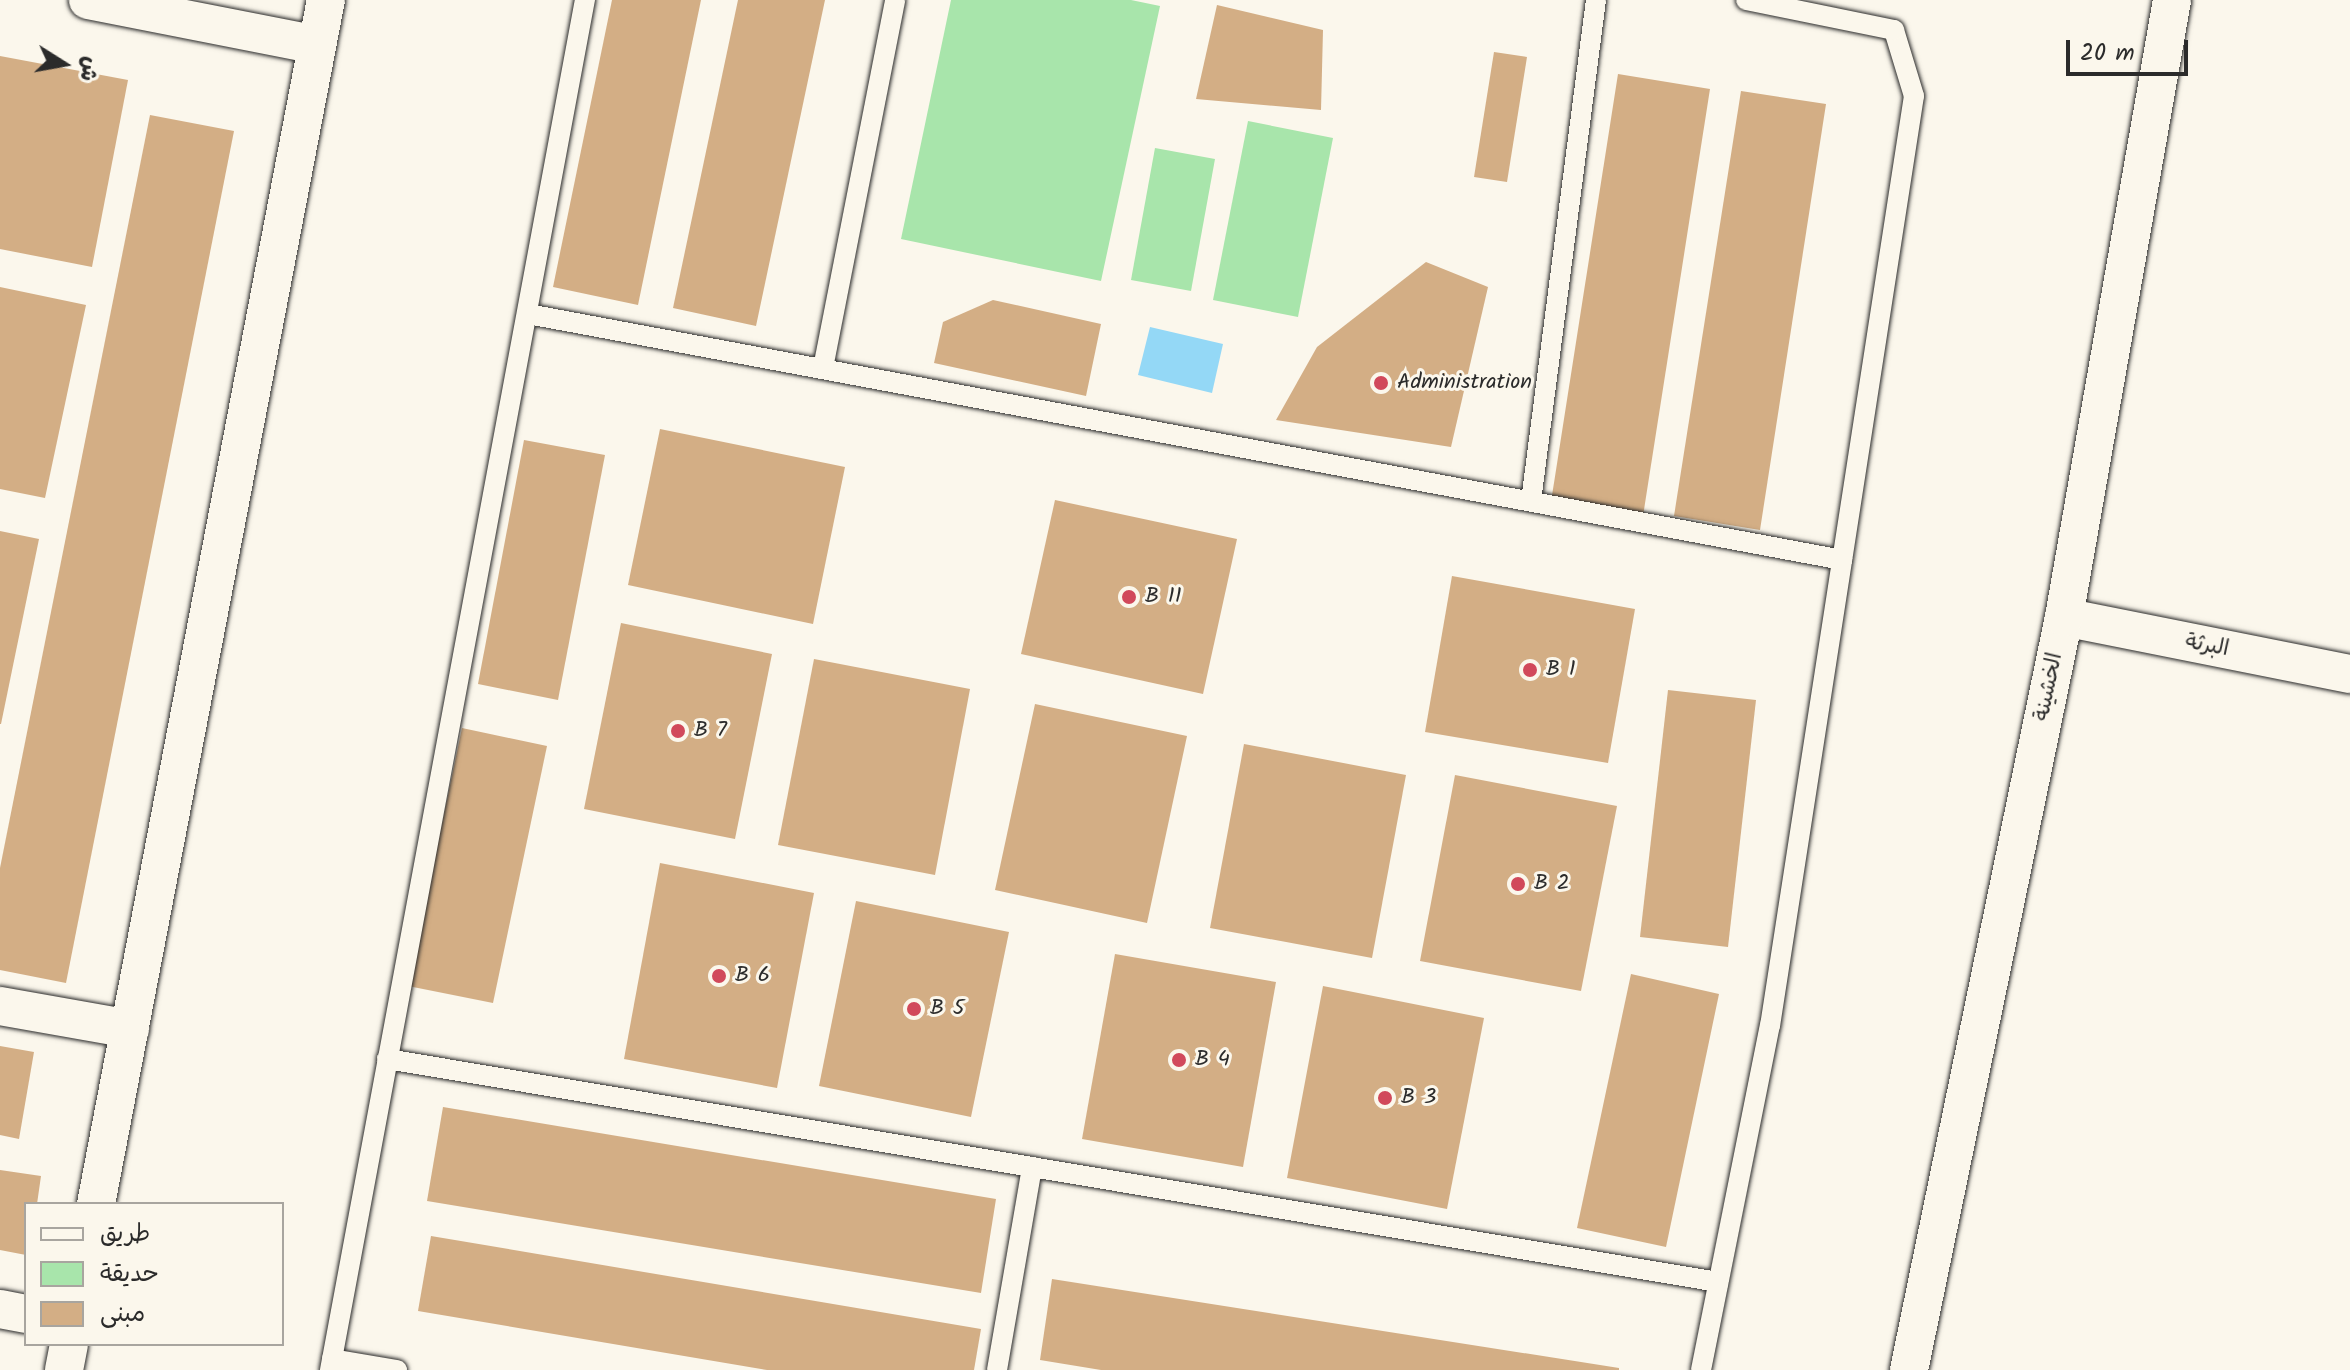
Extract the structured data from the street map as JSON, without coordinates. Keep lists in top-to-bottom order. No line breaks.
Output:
{"streets":{"street":["البرثة","الخشينة"]},"crossings":[["البرثة","الخشينة"]],"places":["Administration","B 11","B 1","B 7","B 2","B 6","B 5","B 4","B 3"],"legend":["طريق","حديقة","مبنى"],"scale_bar":"20 m","north":"right"}
